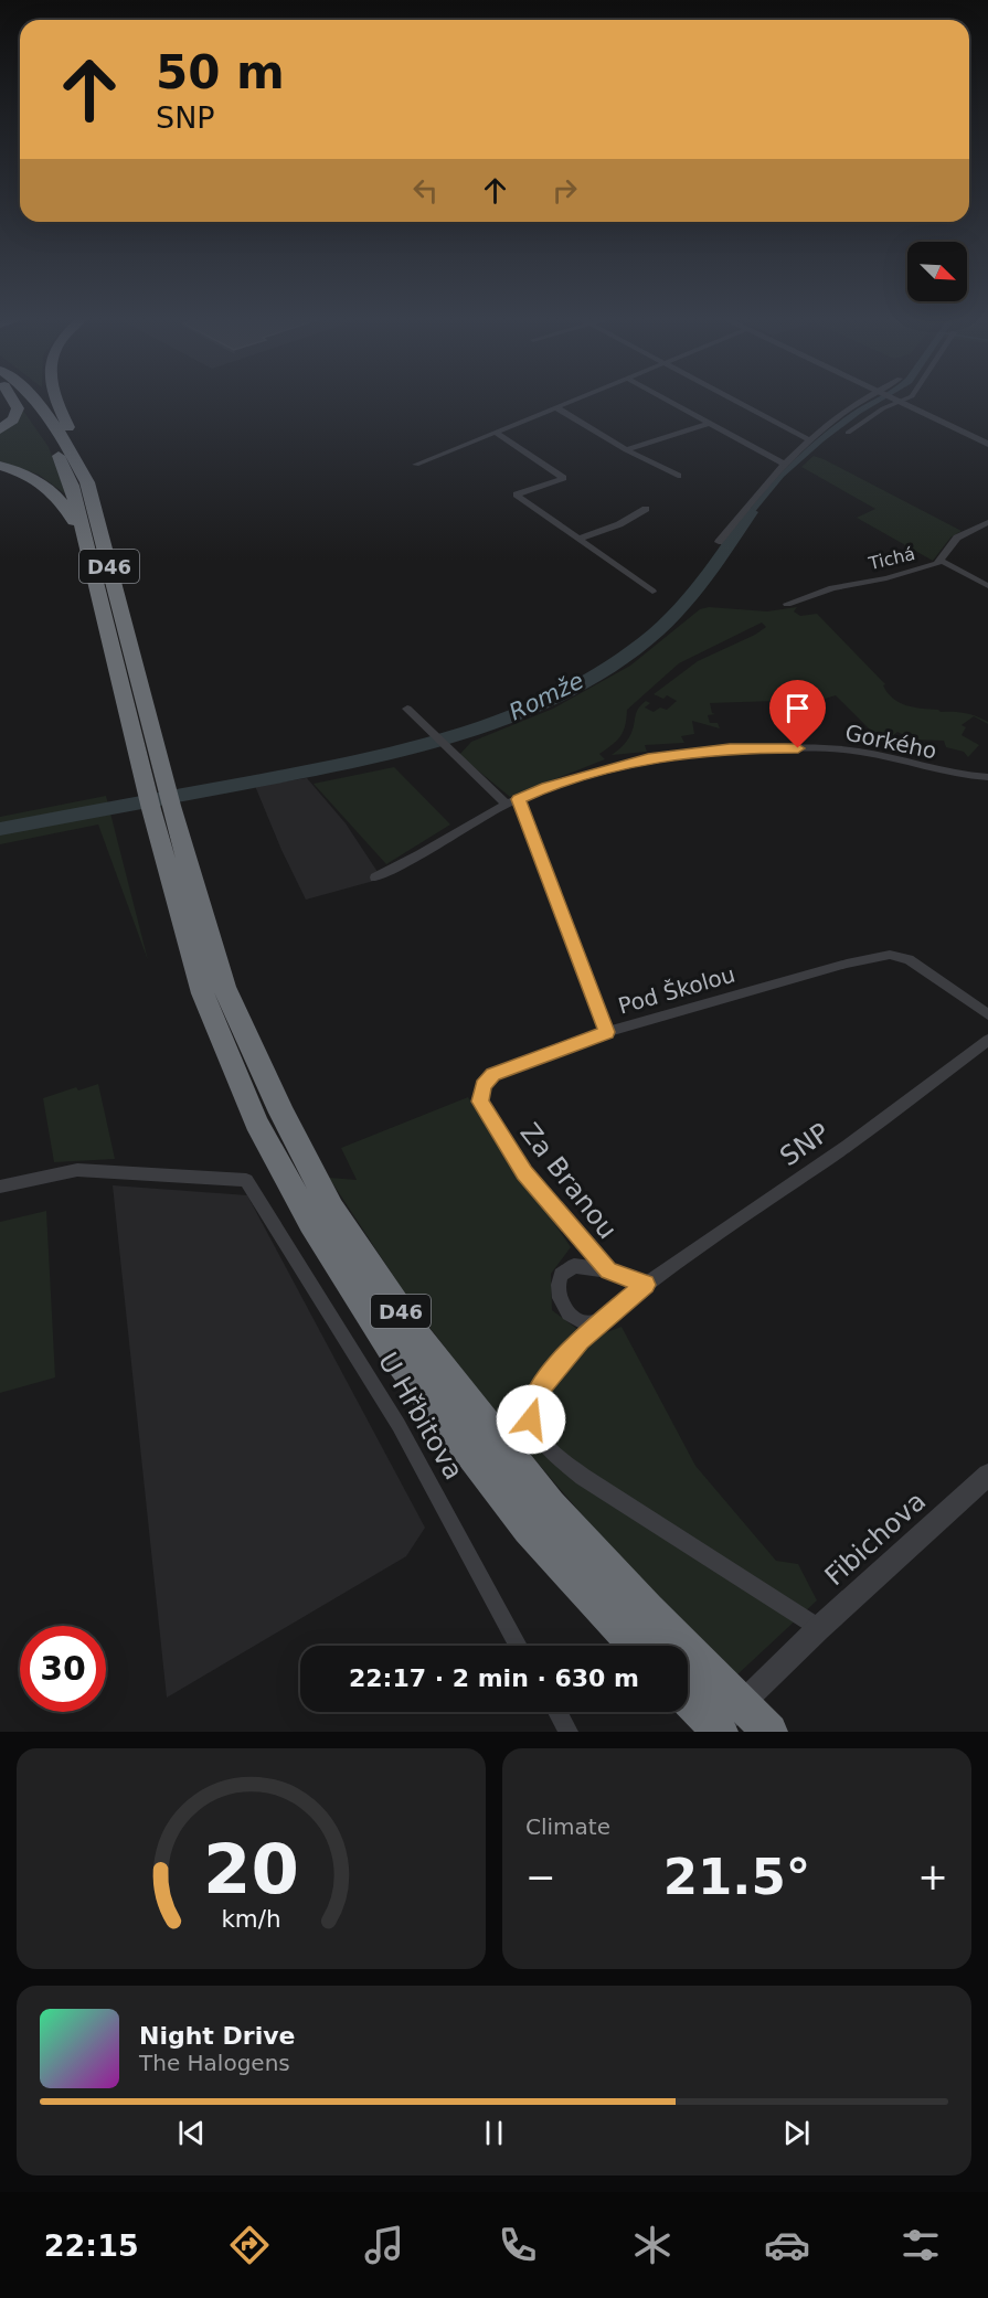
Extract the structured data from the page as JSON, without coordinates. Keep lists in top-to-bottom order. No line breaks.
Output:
{"streets":{"highway":["D46"],"street":["Tichá","Gorkého","Pod Školou","SNP","Za Branou","U Hřbitova","Fibichova"]},"crossings":[["Pod Školou","Za Branou"],["SNP","Fibichova"]],"water":["Romže"],"north":"bottom right","page":{"turn":["50 m","SNP"],"limit":"30","trip":"22:17 · 2 min · 630 m","tile":"Climate","heat":["−","21.5°","+"],"song":["Night Drive","The Halogens"],"tabs":"22:15","gauge":["20","km/h"]}}
